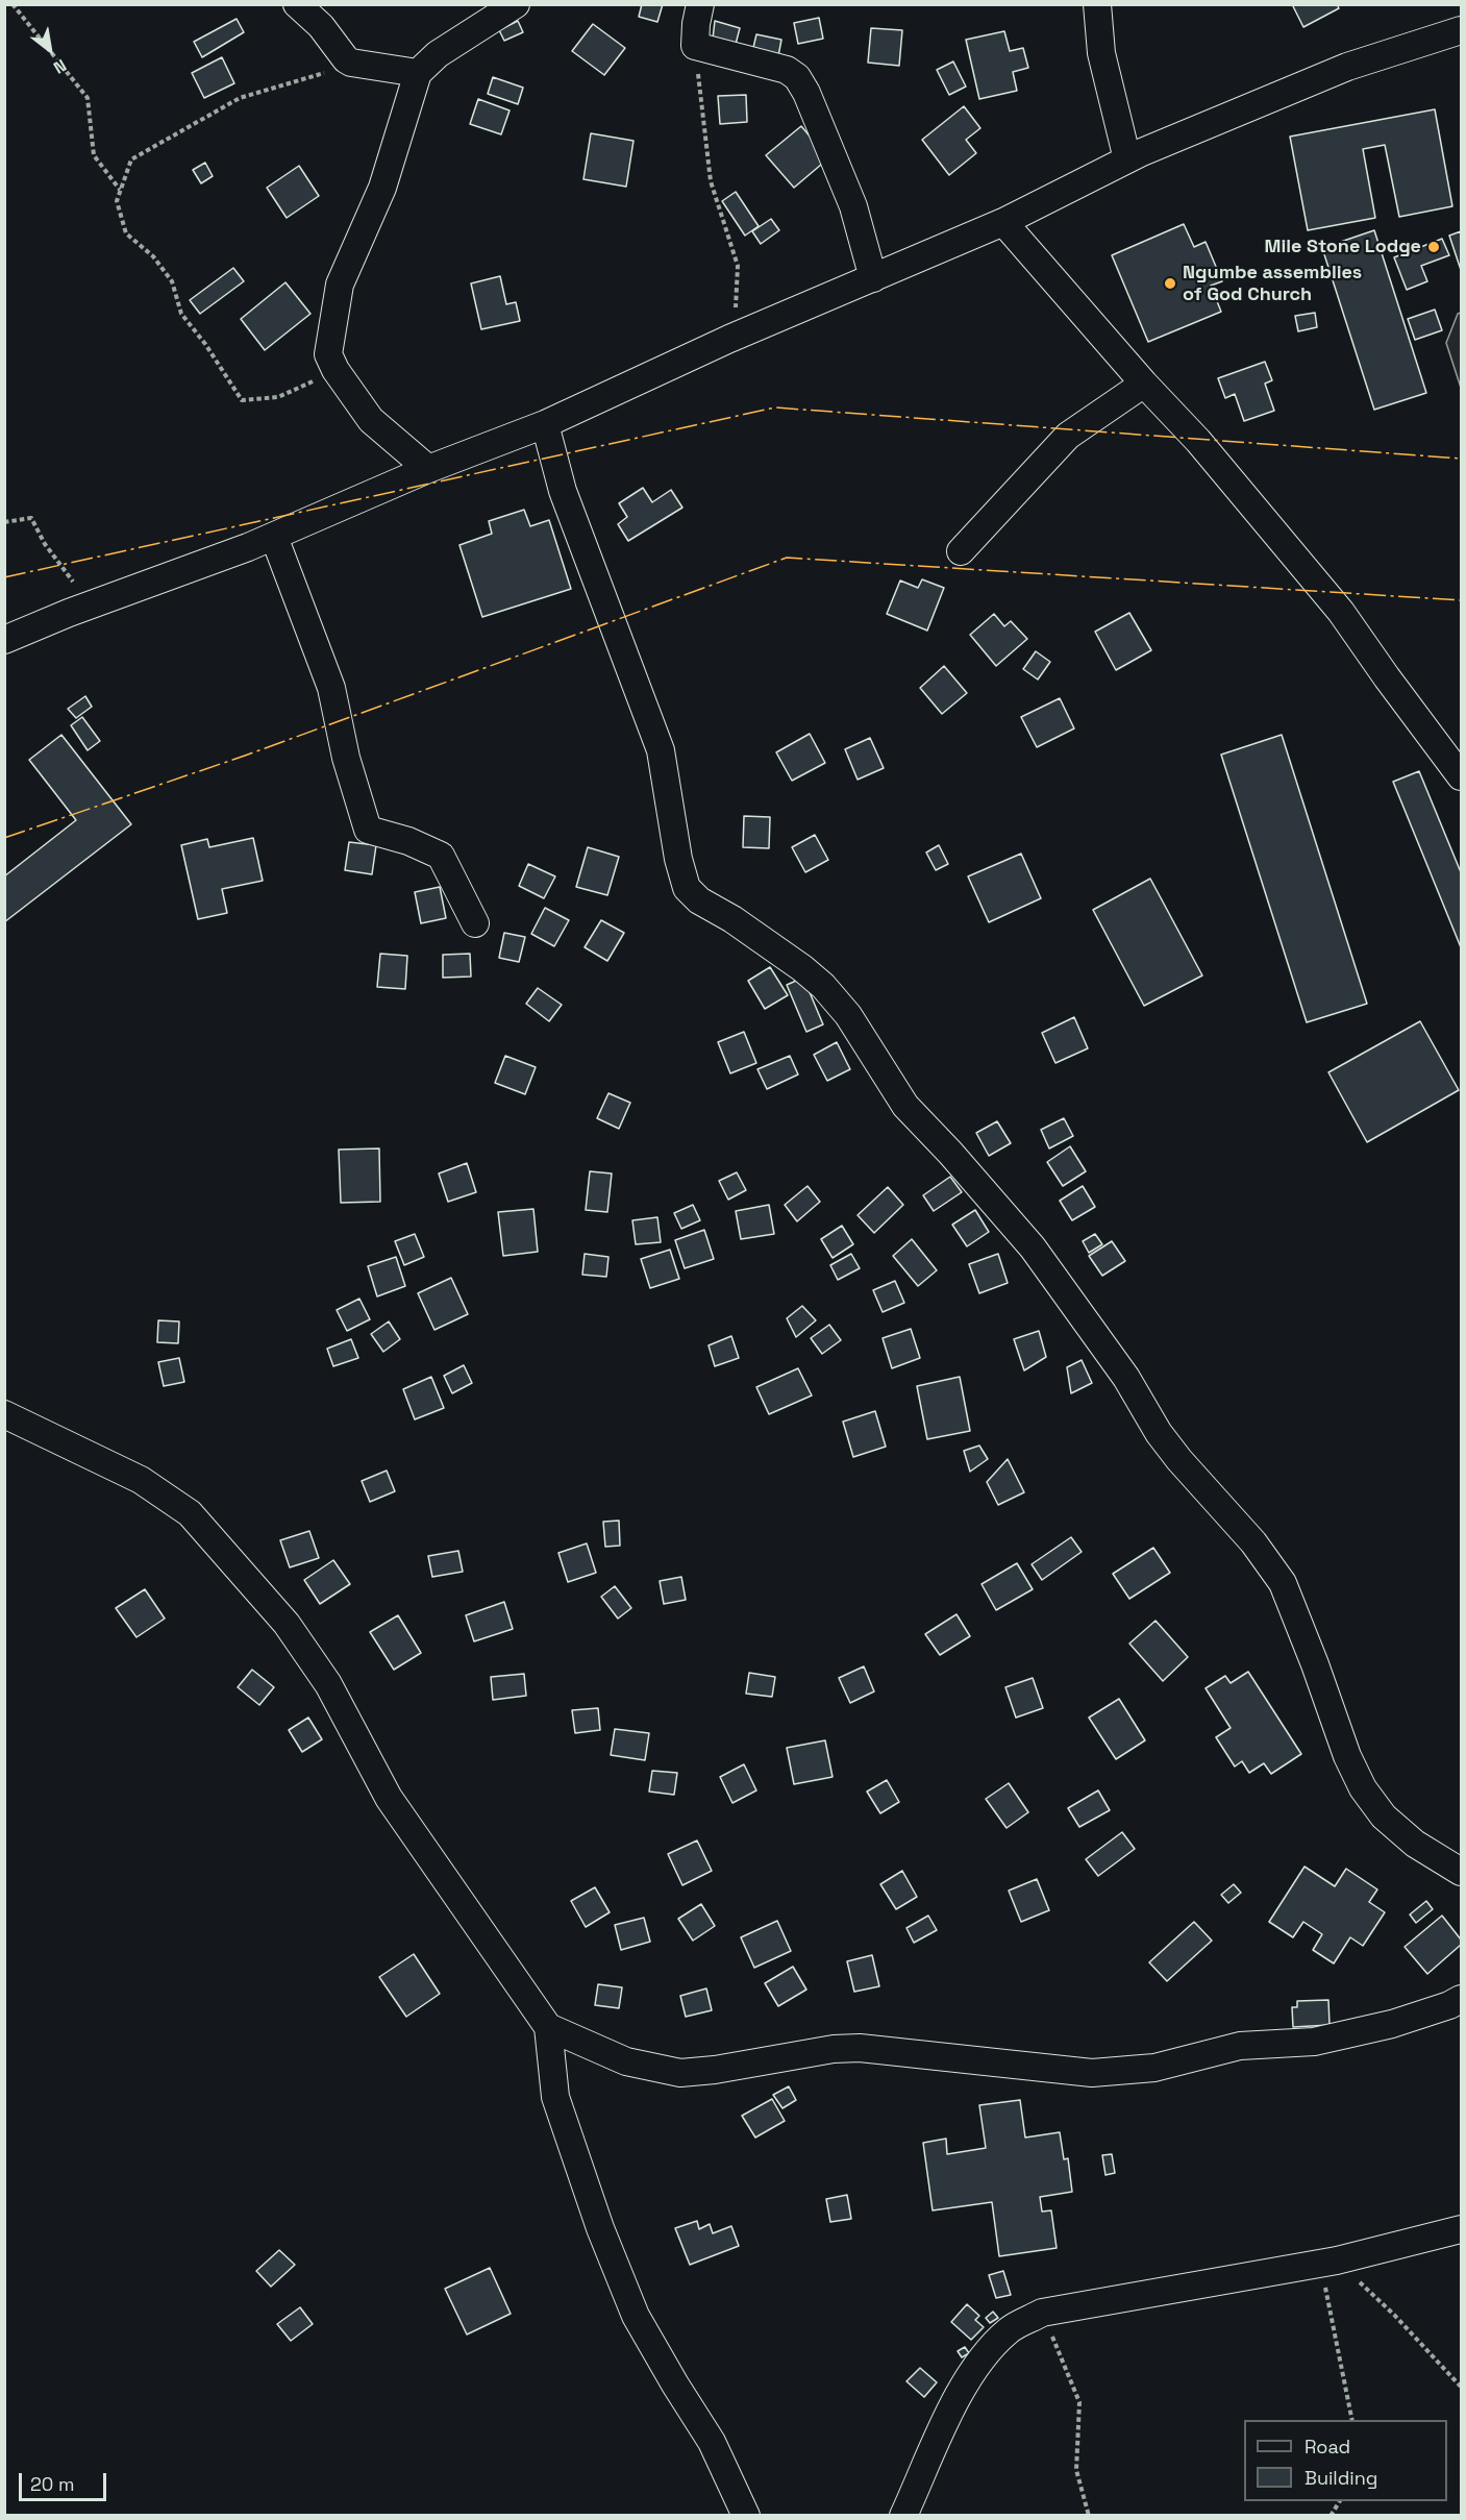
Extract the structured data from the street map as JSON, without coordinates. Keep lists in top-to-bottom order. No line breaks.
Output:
{"places":["Mile Stone Lodge","Ngumbe assemblies of God Church"],"legend":["Road","Building"],"scale_bar":"20 m","north":"bottom right"}
